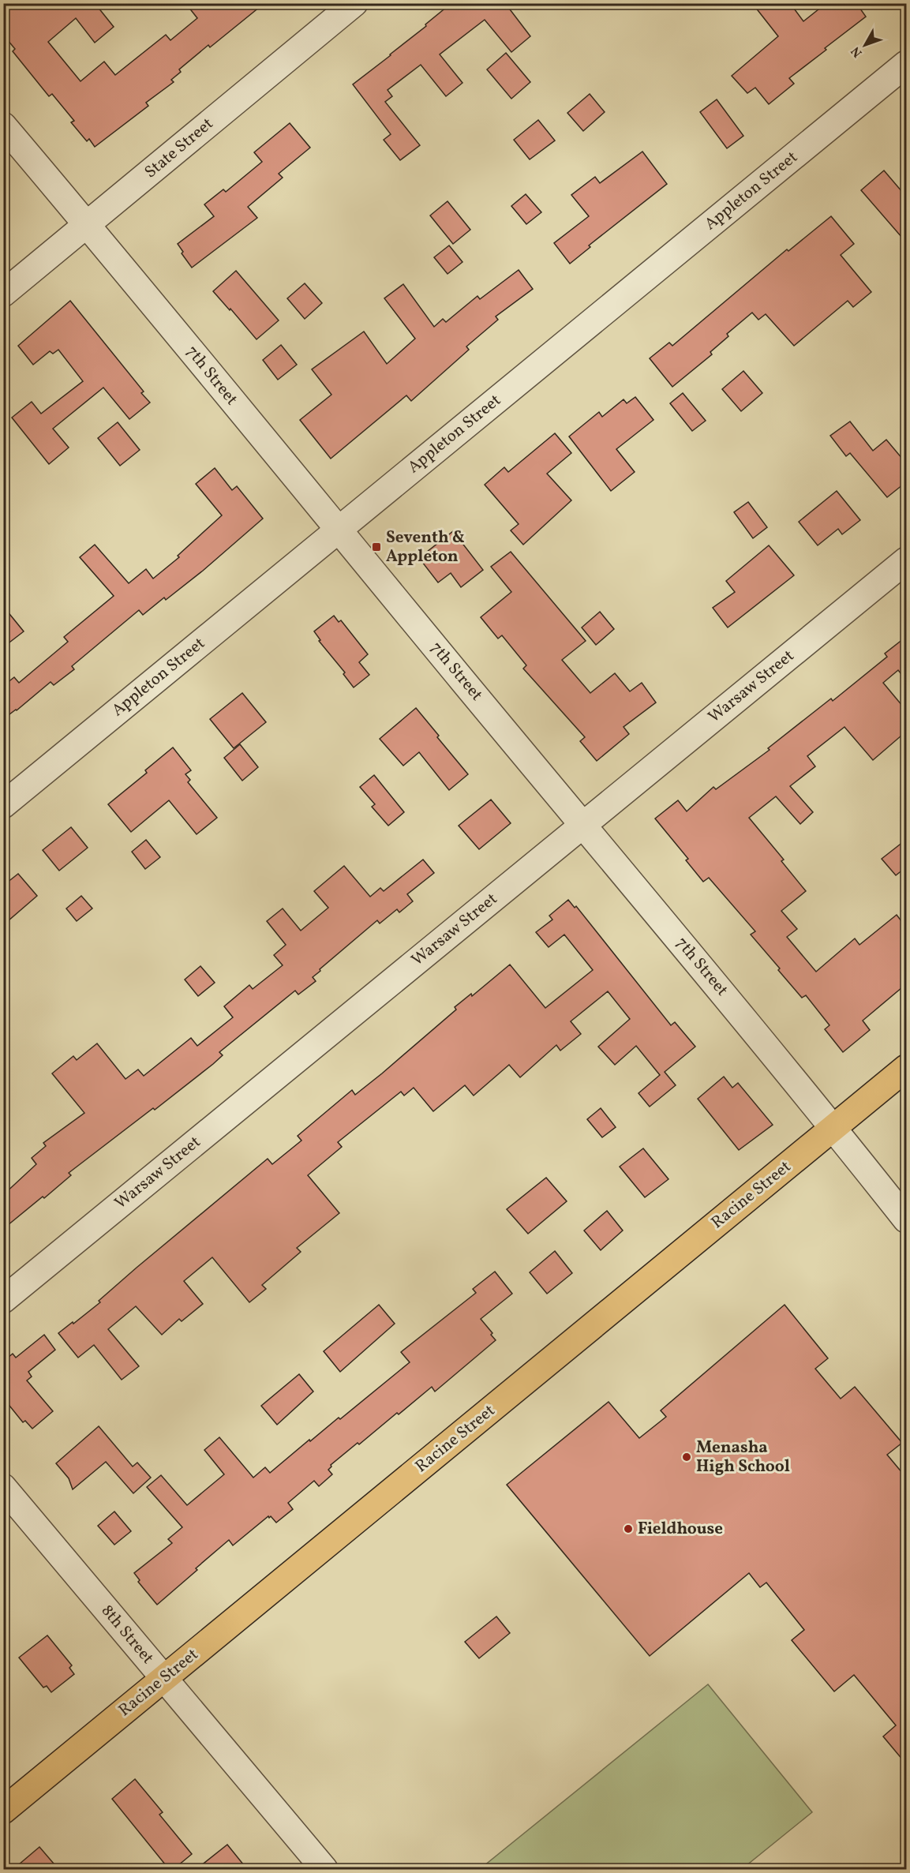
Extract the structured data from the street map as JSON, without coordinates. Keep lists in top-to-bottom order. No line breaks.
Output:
{"streets":{"main road":["Racine Street"],"street":["State Street","Appleton Street","7th Street","Warsaw Street","8th Street"]},"crossings":[["State Street","7th Street"],["Appleton Street","7th Street"],["7th Street","Warsaw Street"],["7th Street","Racine Street"],["Racine Street","8th Street"]],"places":{"transit":["Seventh & Appleton"],"other":["Menasha High School","Fieldhouse"]},"north":"bottom left"}
